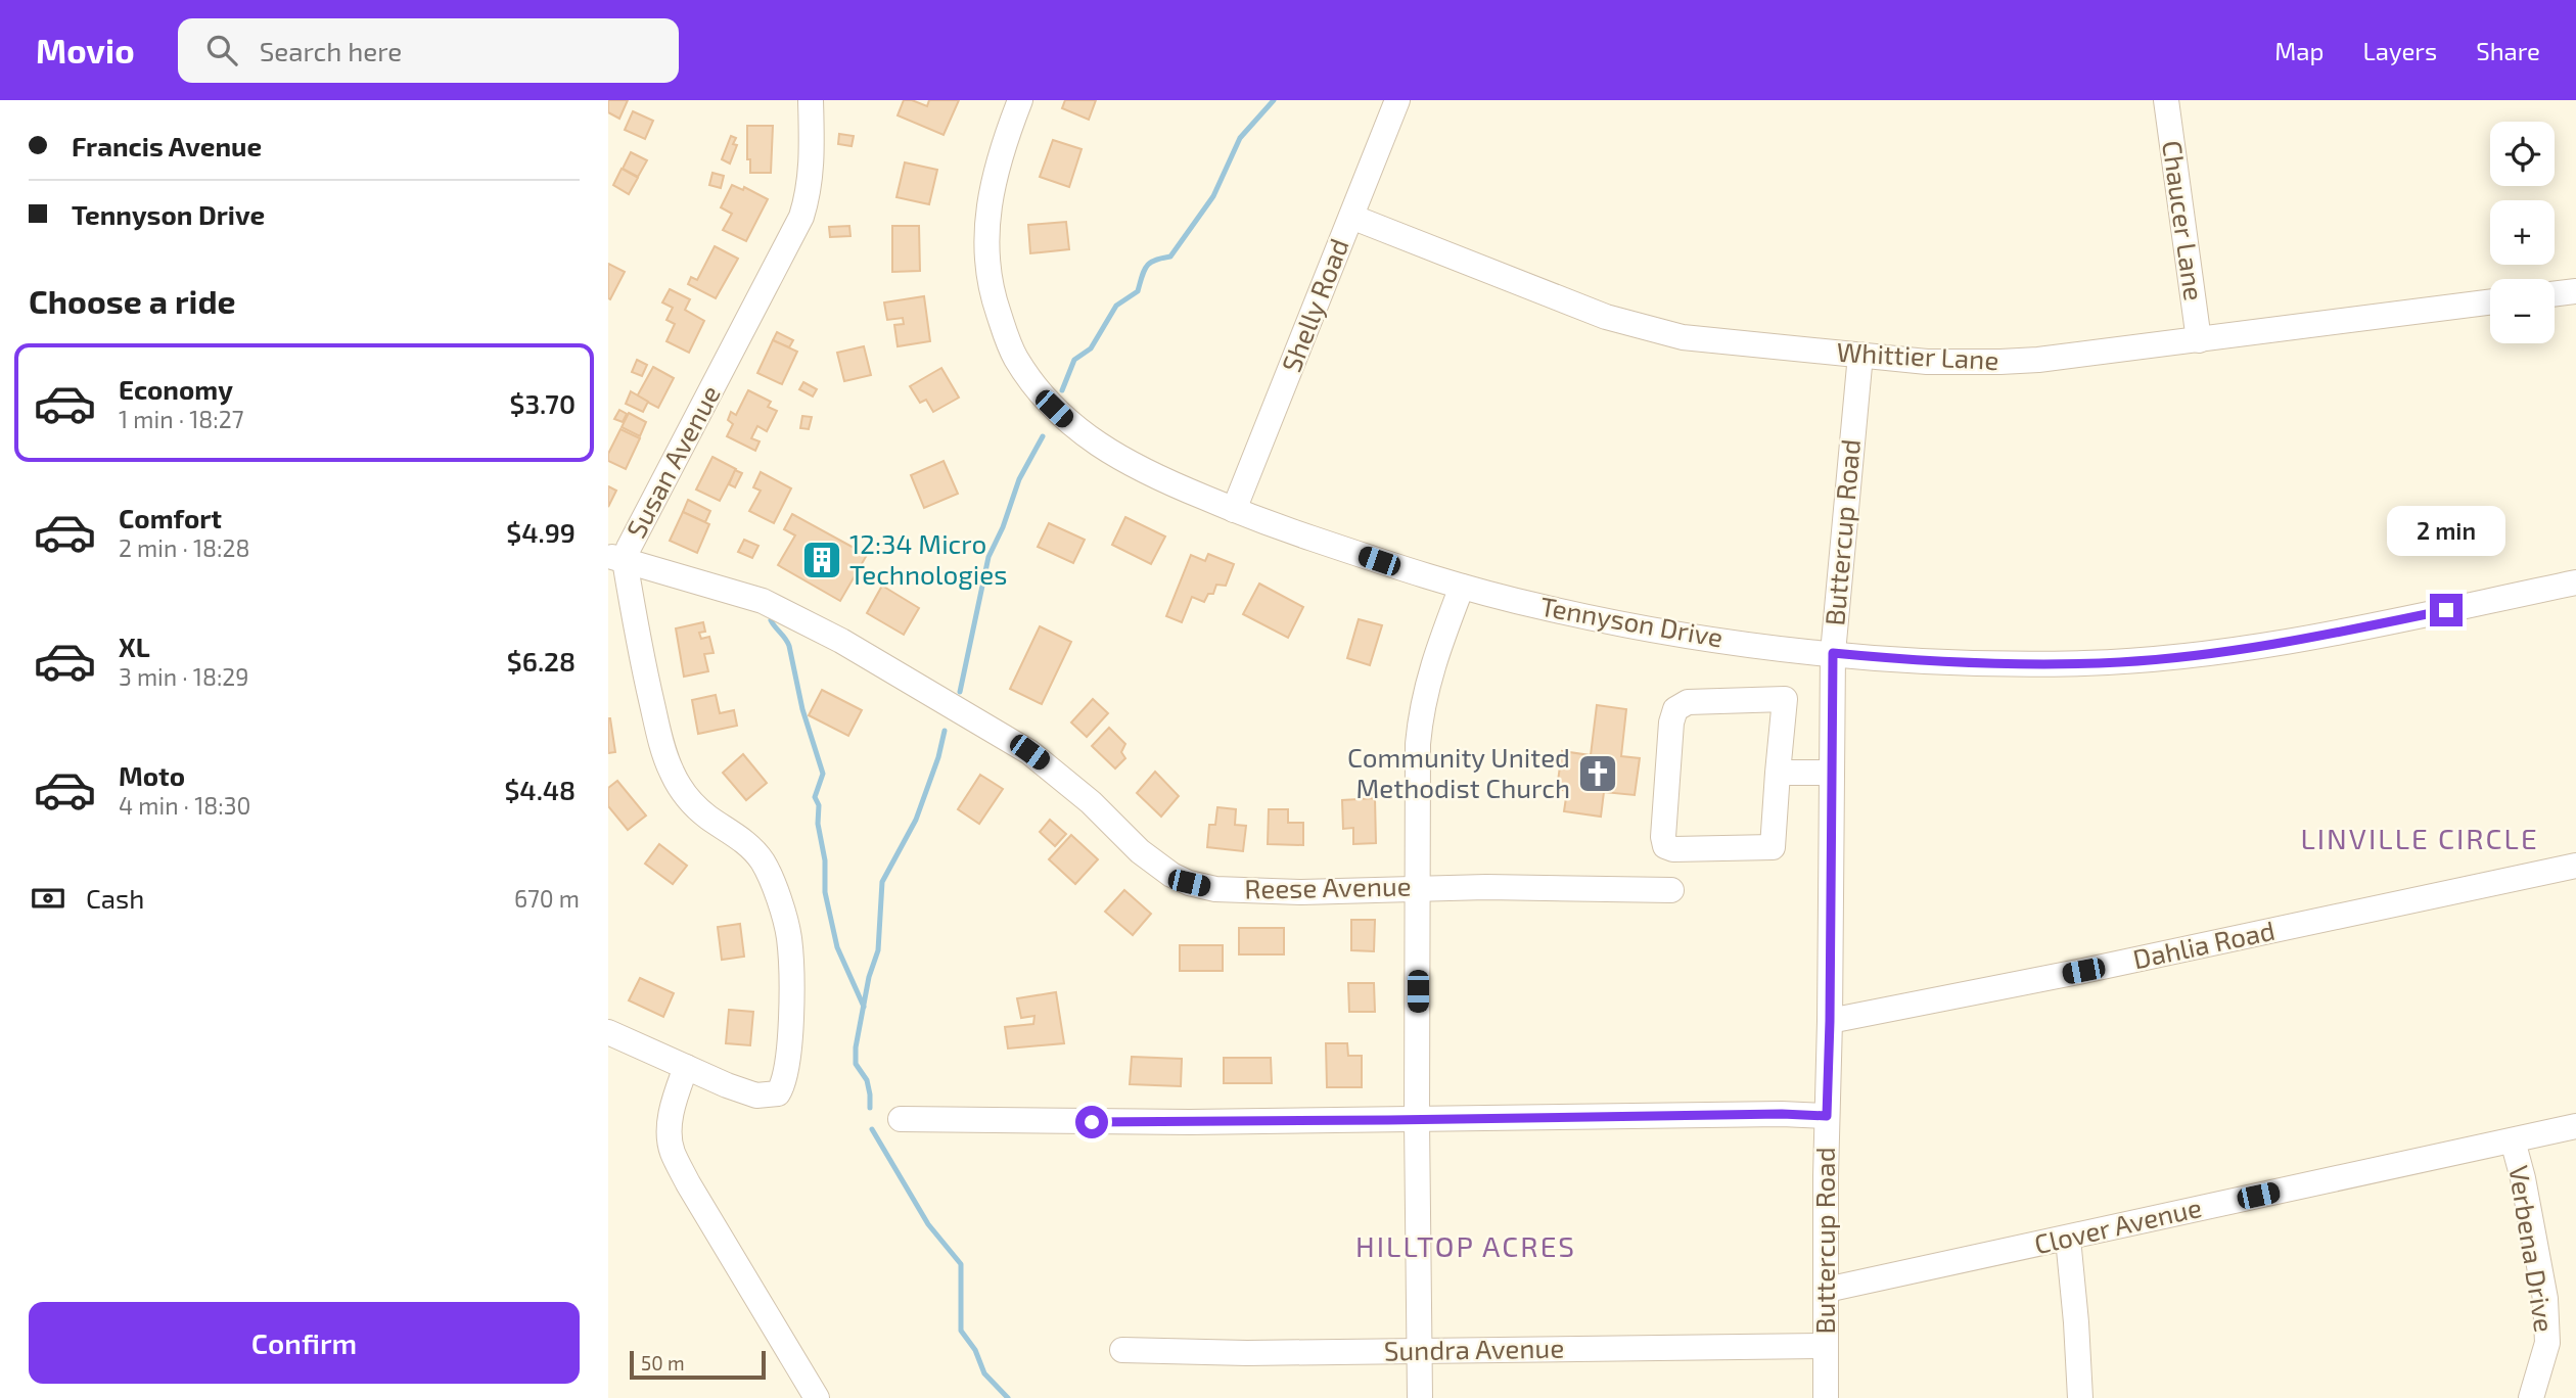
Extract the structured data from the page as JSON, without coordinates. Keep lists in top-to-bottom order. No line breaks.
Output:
{"streets":{"street":["Chaucer Lane","Shelly Road","Whittier Lane","Susan Avenue","Buttercup Road","Tennyson Drive","Reese Avenue","Dahlia Road","Clover Avenue","Verbena Drive","Sundra Avenue"]},"crossings":[["Chaucer Lane","Whittier Lane"],["Shelly Road","Whittier Lane"],["Shelly Road","Tennyson Drive"],["Whittier Lane","Buttercup Road"],["Susan Avenue","Reese Avenue"],["Buttercup Road","Tennyson Drive"],["Buttercup Road","Dahlia Road"],["Buttercup Road","Clover Avenue"],["Buttercup Road","Sundra Avenue"],["Clover Avenue","Verbena Drive"]],"districts":["LINVILLE CIRCLE","HILLTOP ACRES"],"places":{"building":["12:34 Micro Technologies"],"church":["Community United Methodist Church"]},"scale_bar":"50 m","page":{"header":"Movio","search":"Search here","nav":["Map","Layers","Share"],"banner":["Francis Avenue","Tennyson Drive"],"map_buttons":["+","−"],"heading":"Choose a ride","list":[{"name":"Economy","note":"1 min · 18:27","value":"$3.70"},{"name":"Comfort","note":"2 min · 18:28","value":"$4.99"},{"name":"XL","note":"3 min · 18:29","value":"$6.28"},{"name":"Moto","note":"4 min · 18:30","value":"$4.48"}],"bubble":"2 min","pay":["Cash","670 m"],"buttons":"Confirm","scale":"50 m"}}
